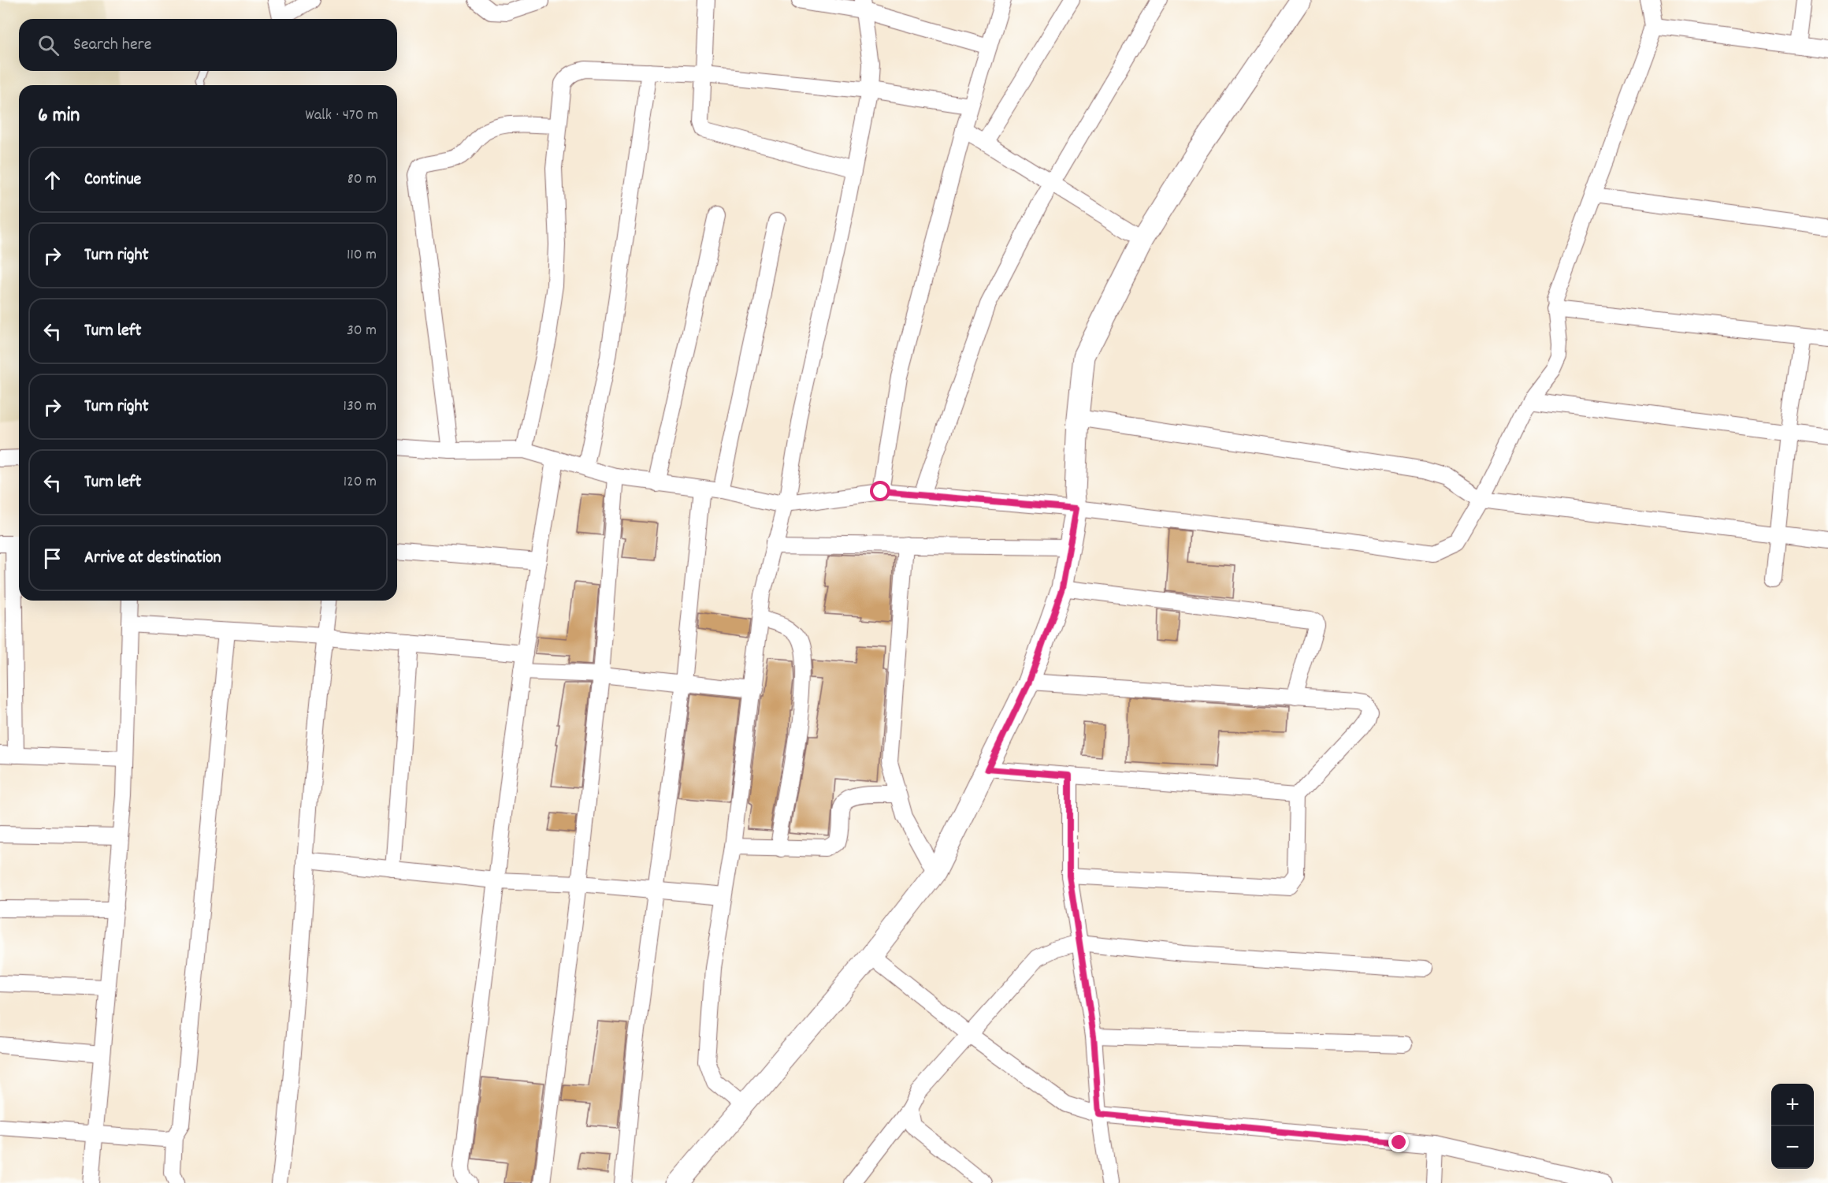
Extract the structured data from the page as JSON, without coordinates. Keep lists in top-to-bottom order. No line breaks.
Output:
{"page":{"search":"Search here","heading":["6 min","Walk · 470 m"],"list":[["Continue","80 m"],["Turn right","110 m"],["Turn left","30 m"],["Turn right","130 m"],["Turn left","120 m"],"Arrive at destination"],"map_buttons":["+","−"]}}
